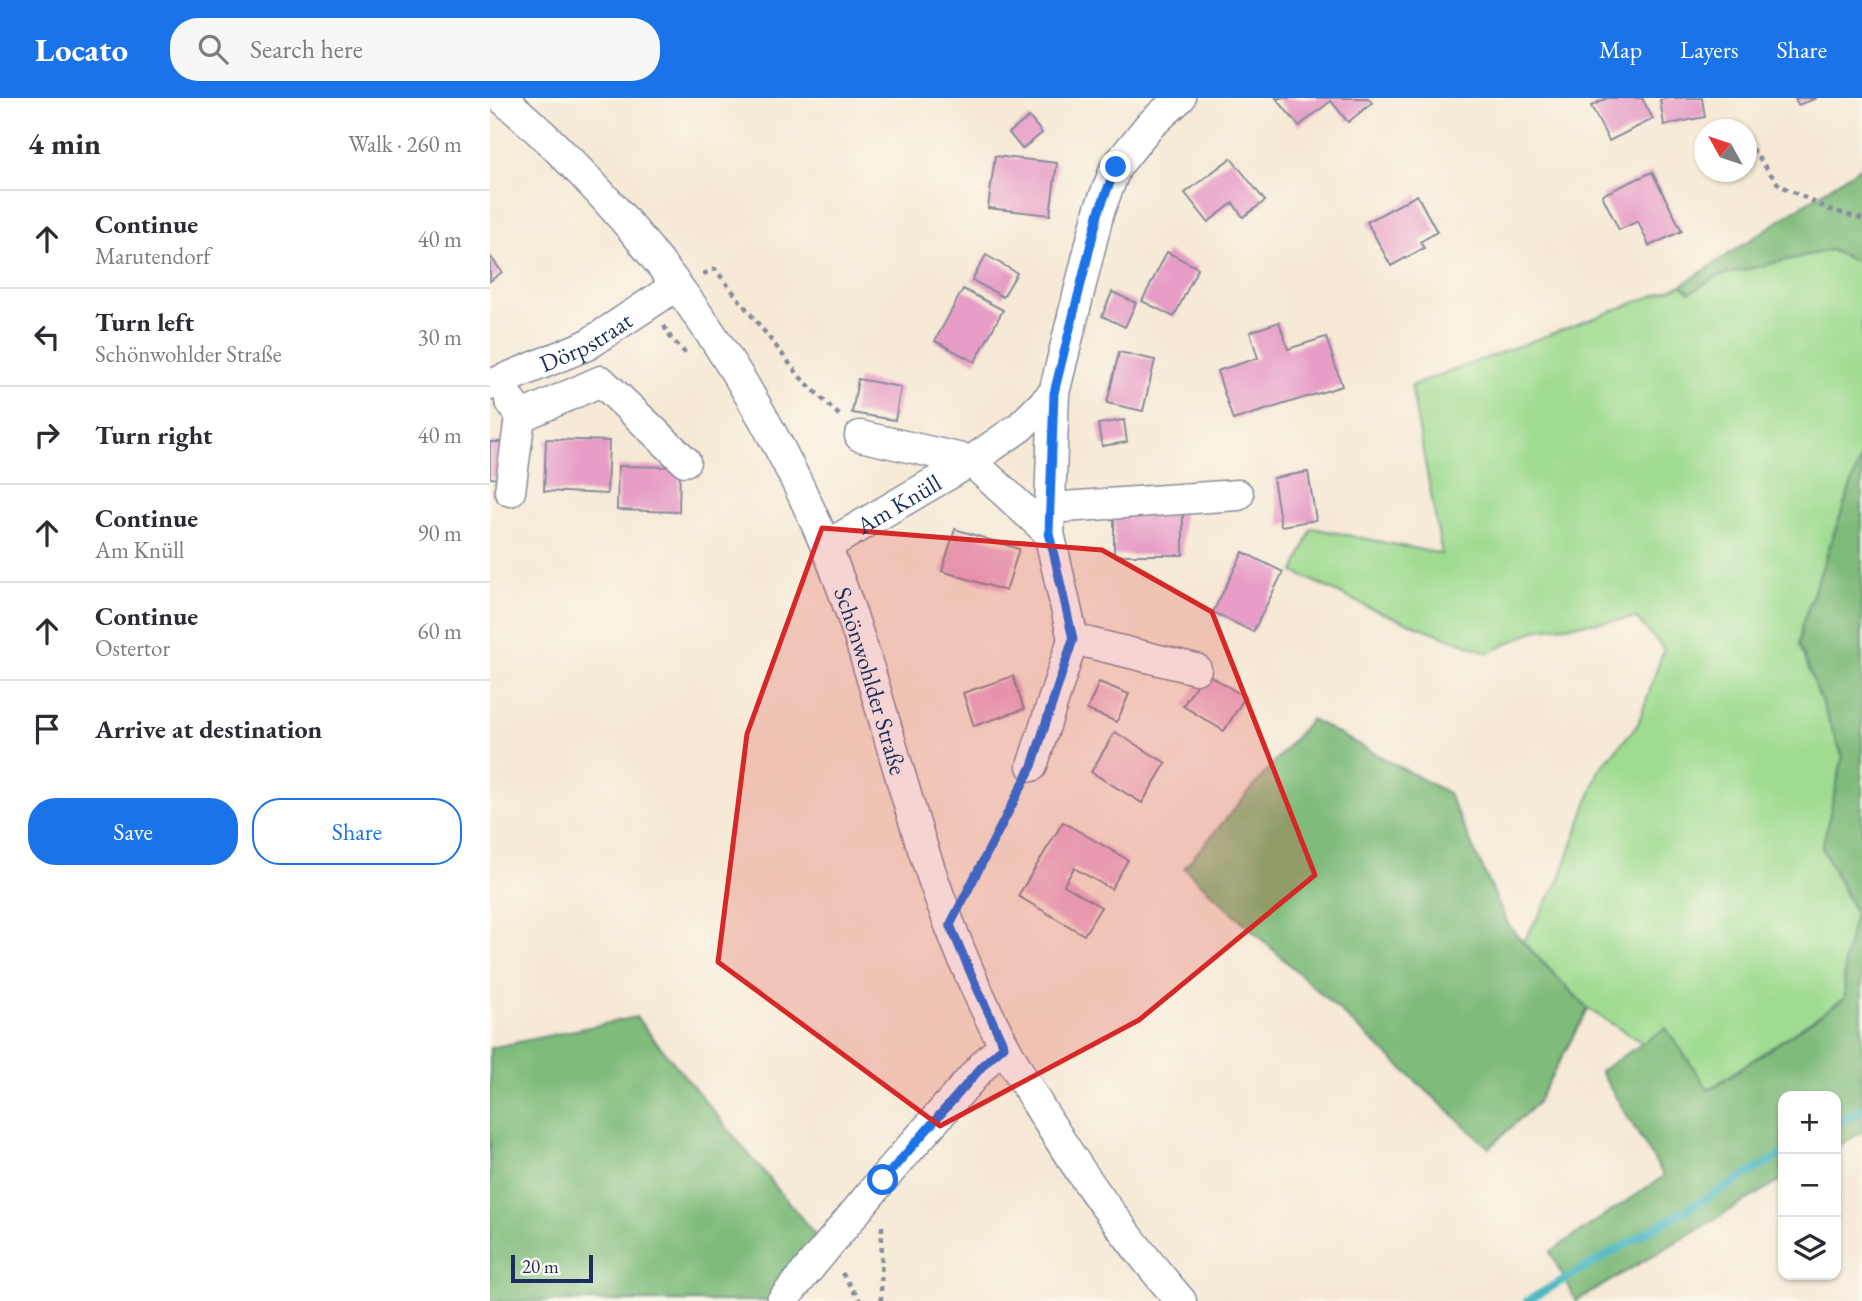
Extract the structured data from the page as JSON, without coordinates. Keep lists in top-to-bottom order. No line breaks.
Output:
{"streets":{"street":["Dörpstraat","Am Knüll","Schönwohlder Straße"]},"crossings":[["Dörpstraat","Schönwohlder Straße"],["Am Knüll","Schönwohlder Straße"]],"scale_bar":"20 m","north":"top left","page":{"header":"Locato","search":"Search here","nav":["Map","Layers","Share"],"heading":["4 min","Walk · 260 m"],"list":[["Continue","Marutendorf","40 m"],["Turn left","Schönwohlder Straße","30 m"],["Turn right","40 m"],["Continue","Am Knüll","90 m"],["Continue","Ostertor","60 m"],"Arrive at destination"],"buttons":["Save","Share"],"map_buttons":["+","−"],"scale":"20 m"}}
